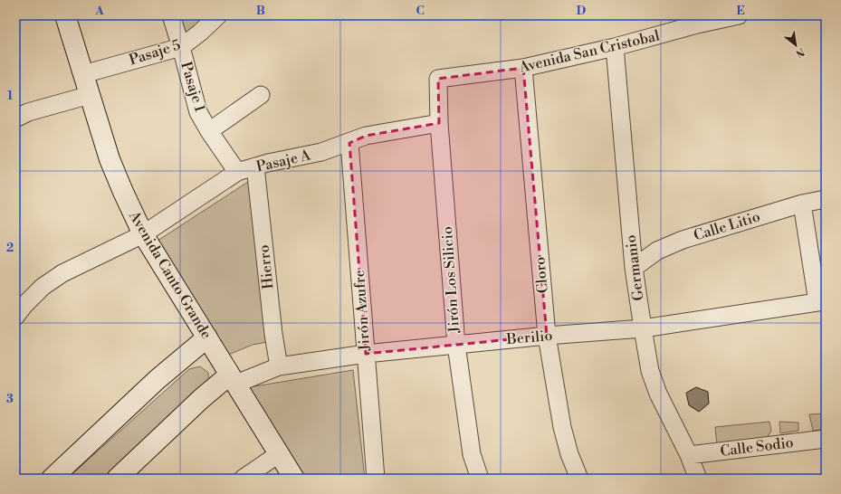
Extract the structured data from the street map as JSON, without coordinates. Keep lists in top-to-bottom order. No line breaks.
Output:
{"streets":{"street":["Avenida San Cristobal","Pasaje 5","Pasaje 1","Pasaje A","Calle Litio","Hierro","Germanio","Avenida Canto Grande","Cloro","Jirón Los Silicio","Jirón Azufre","Berilio","Calle Sodio"]},"crossings":[["Avenida San Cristobal","Germanio"],["Avenida San Cristobal","Cloro"],["Avenida San Cristobal","Jirón Los Silicio"],["Pasaje 5","Pasaje 1"],["Pasaje 5","Avenida Canto Grande"],["Pasaje 1","Pasaje A"],["Pasaje A","Hierro"],["Pasaje A","Avenida Canto Grande"],["Pasaje A","Jirón Los Silicio"],["Pasaje A","Jirón Azufre"],["Calle Litio","Germanio"],["Hierro","Berilio"],["Germanio","Berilio"],["Germanio","Calle Sodio"],["Avenida Canto Grande","Berilio"],["Cloro","Berilio"],["Jirón Los Silicio","Berilio"],["Jirón Azufre","Berilio"]],"north":"bottom right","grid":{"columns":["A","B","C","D","E"],"rows":["1","2","3"]}}
